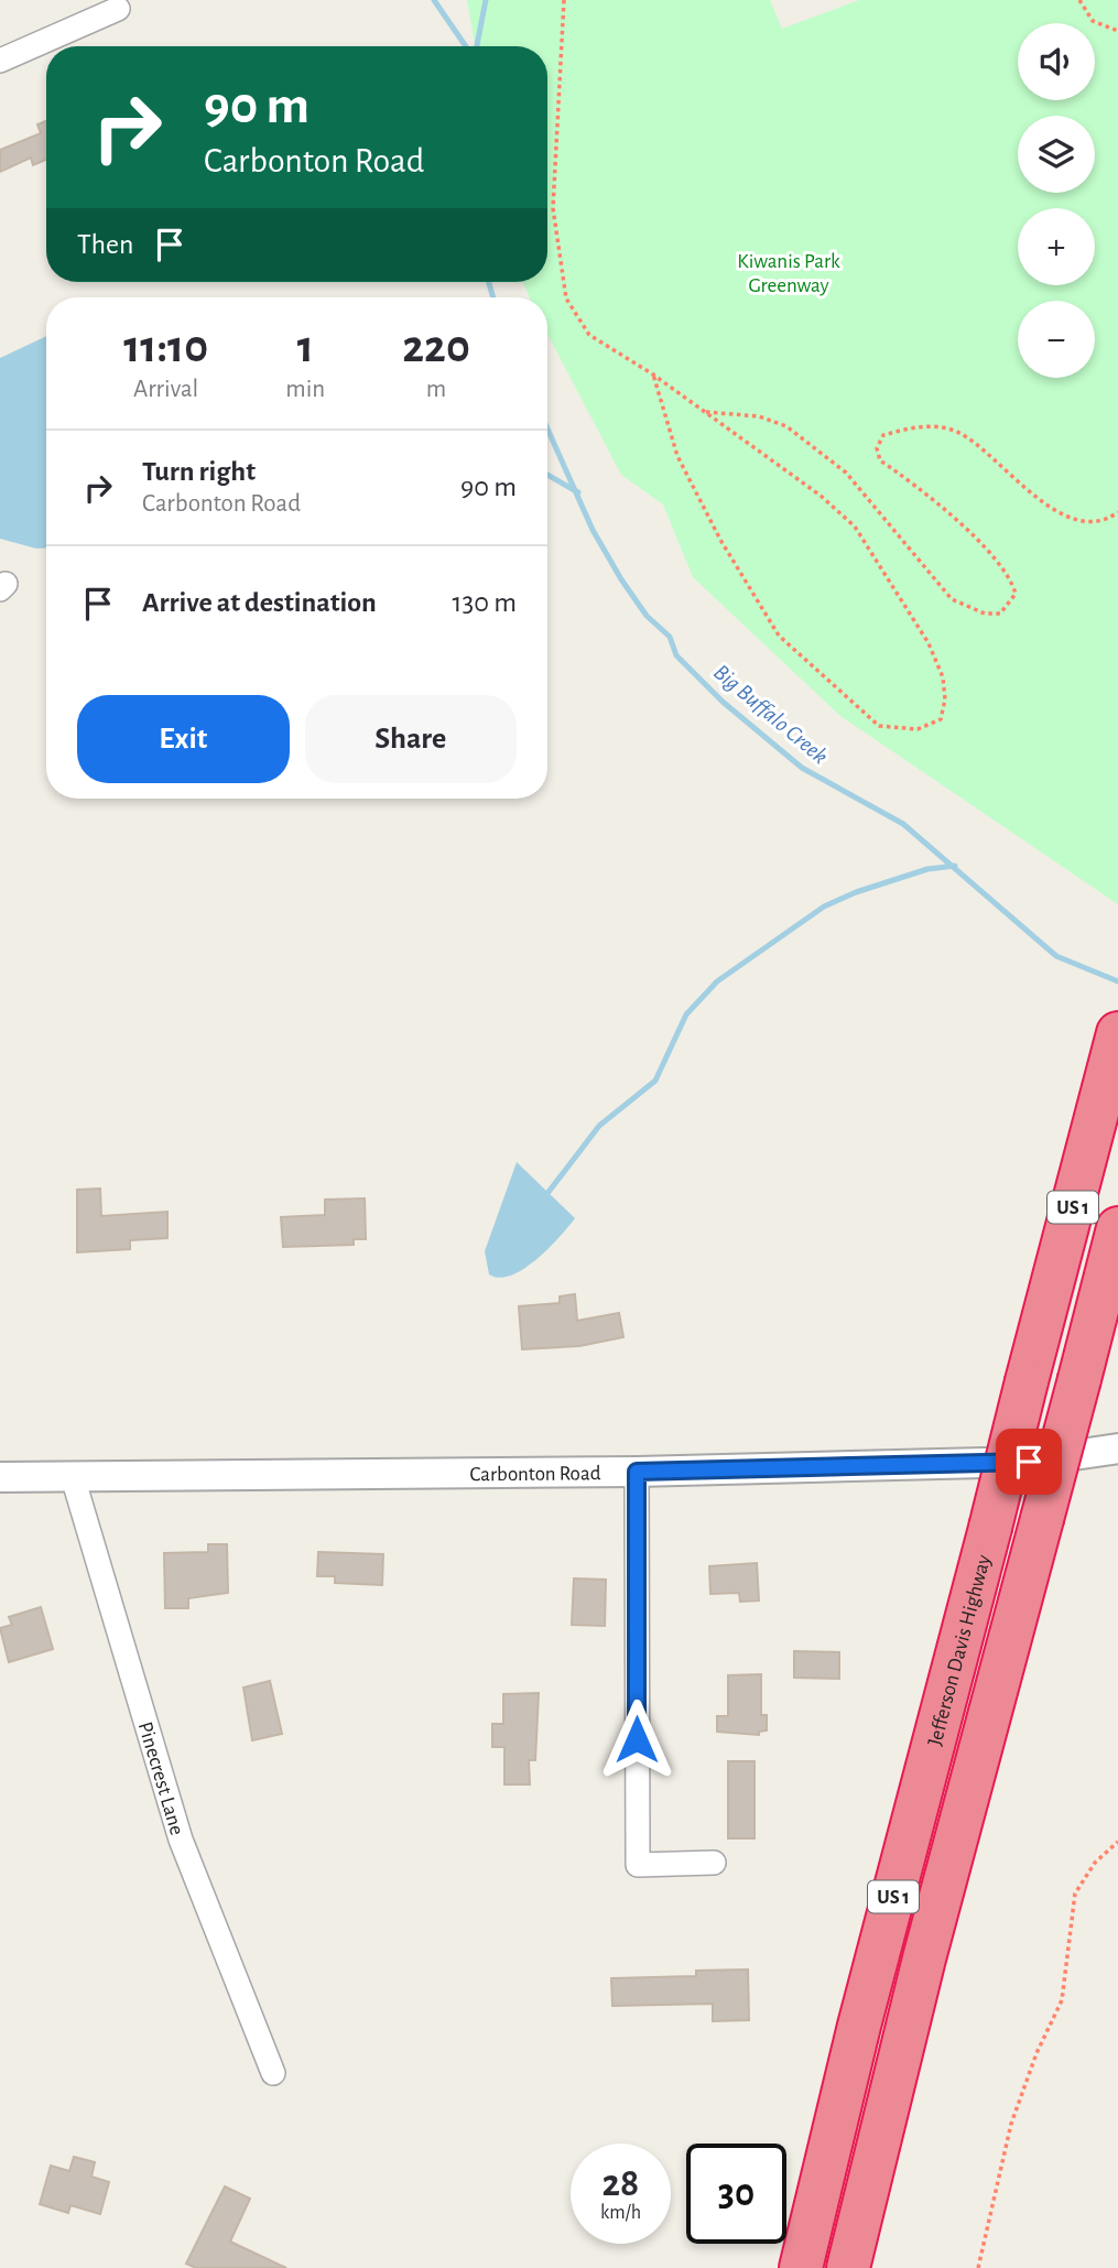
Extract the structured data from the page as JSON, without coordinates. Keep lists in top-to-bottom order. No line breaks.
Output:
{"streets":{"highway":["US 1","Jefferson Davis Highway"],"street":["Carbonton Road","Pinecrest Lane"]},"crossings":[["Carbonton Road","Pinecrest Lane"]],"water":["Big Buffalo Creek"],"parks":["Kiwanis Park Greenway"],"page":{"map_buttons":["+","−"],"turn":["90 m","Carbonton Road"],"then":"Then","eta":["11:10","Arrival","1","min","220","m"],"list":[{"name":"Turn right","note":"Carbonton Road","value":"90 m"},{"name":"Arrive at destination","value":"130 m"}],"buttons":["Exit","Share"],"speed":"28 km/h","limit":"30"}}
